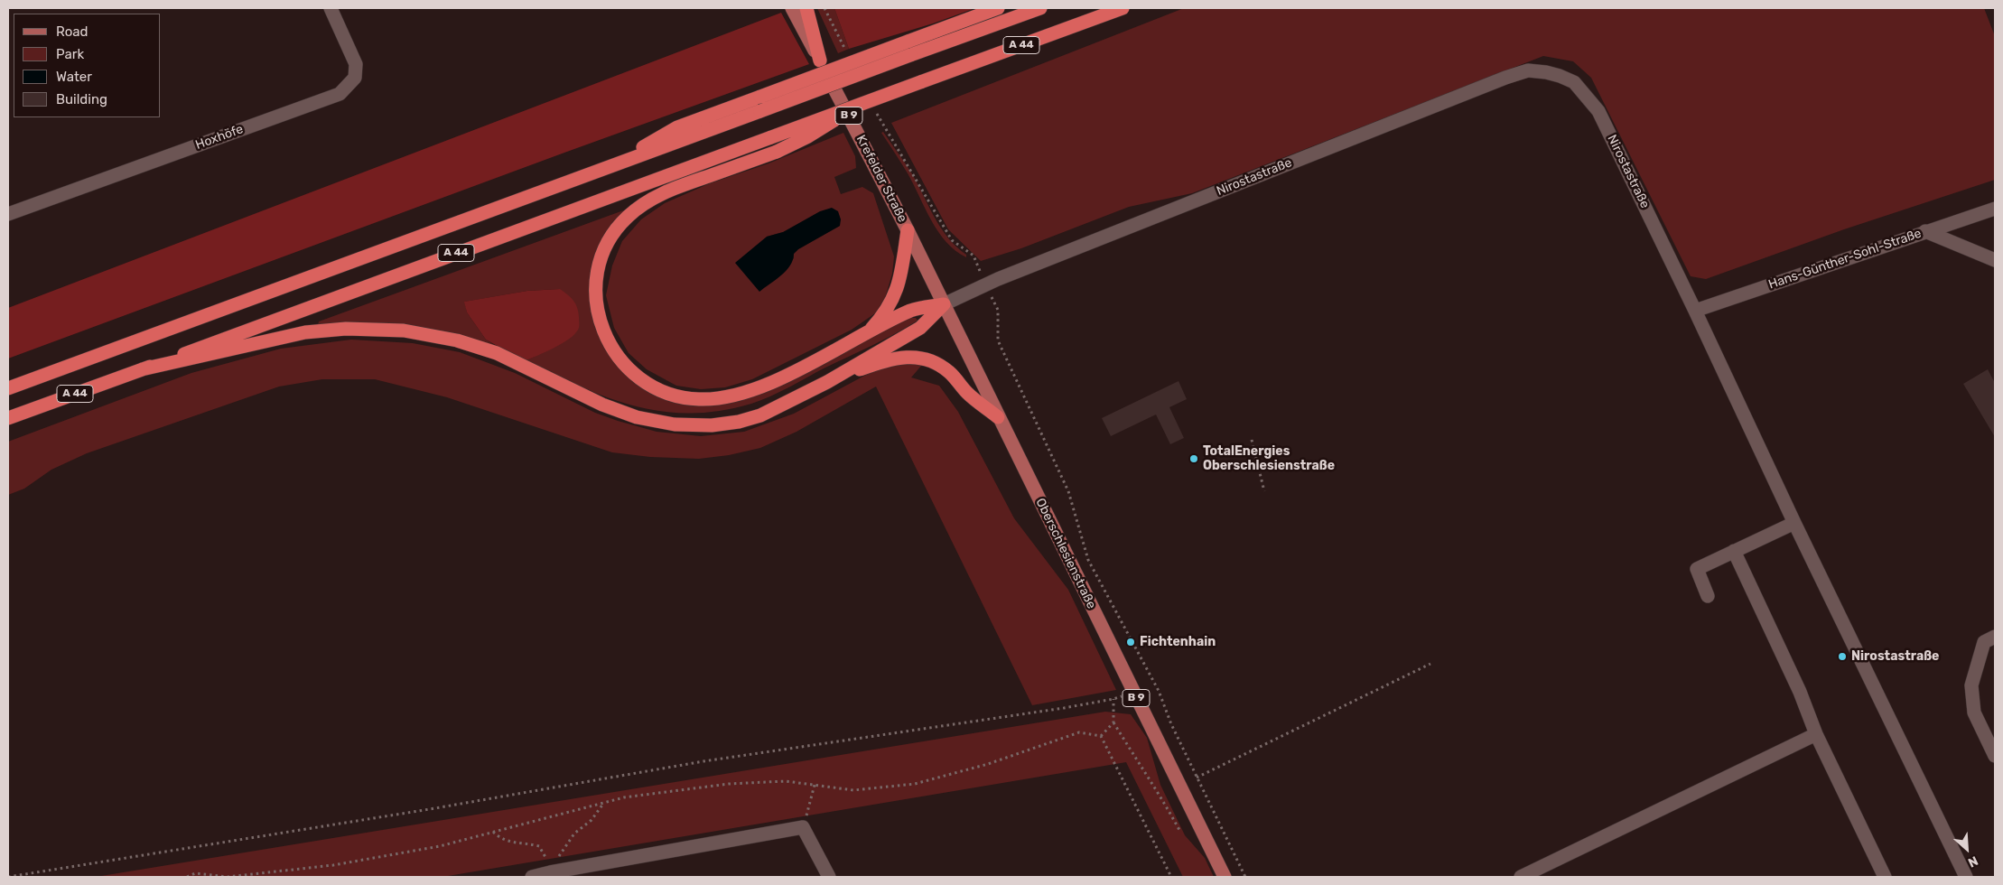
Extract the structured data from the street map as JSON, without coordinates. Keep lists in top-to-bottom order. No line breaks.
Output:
{"streets":{"highway":["A 44"],"main road":["B 9","Krefelder Straße","Oberschlesienstraße"],"street":["Hoxhöfe","Nirostastraße","Hans-Günther-Sohl-Straße"]},"crossings":[["Nirostastraße","Hans-Günther-Sohl-Straße"],["Nirostastraße","Oberschlesienstraße"],["Krefelder Straße","Oberschlesienstraße"]],"places":["TotalEnergies Oberschlesienstraße","Fichtenhain","Nirostastraße"],"legend":["Road","Park","Water","Building"],"north":"bottom right"}
